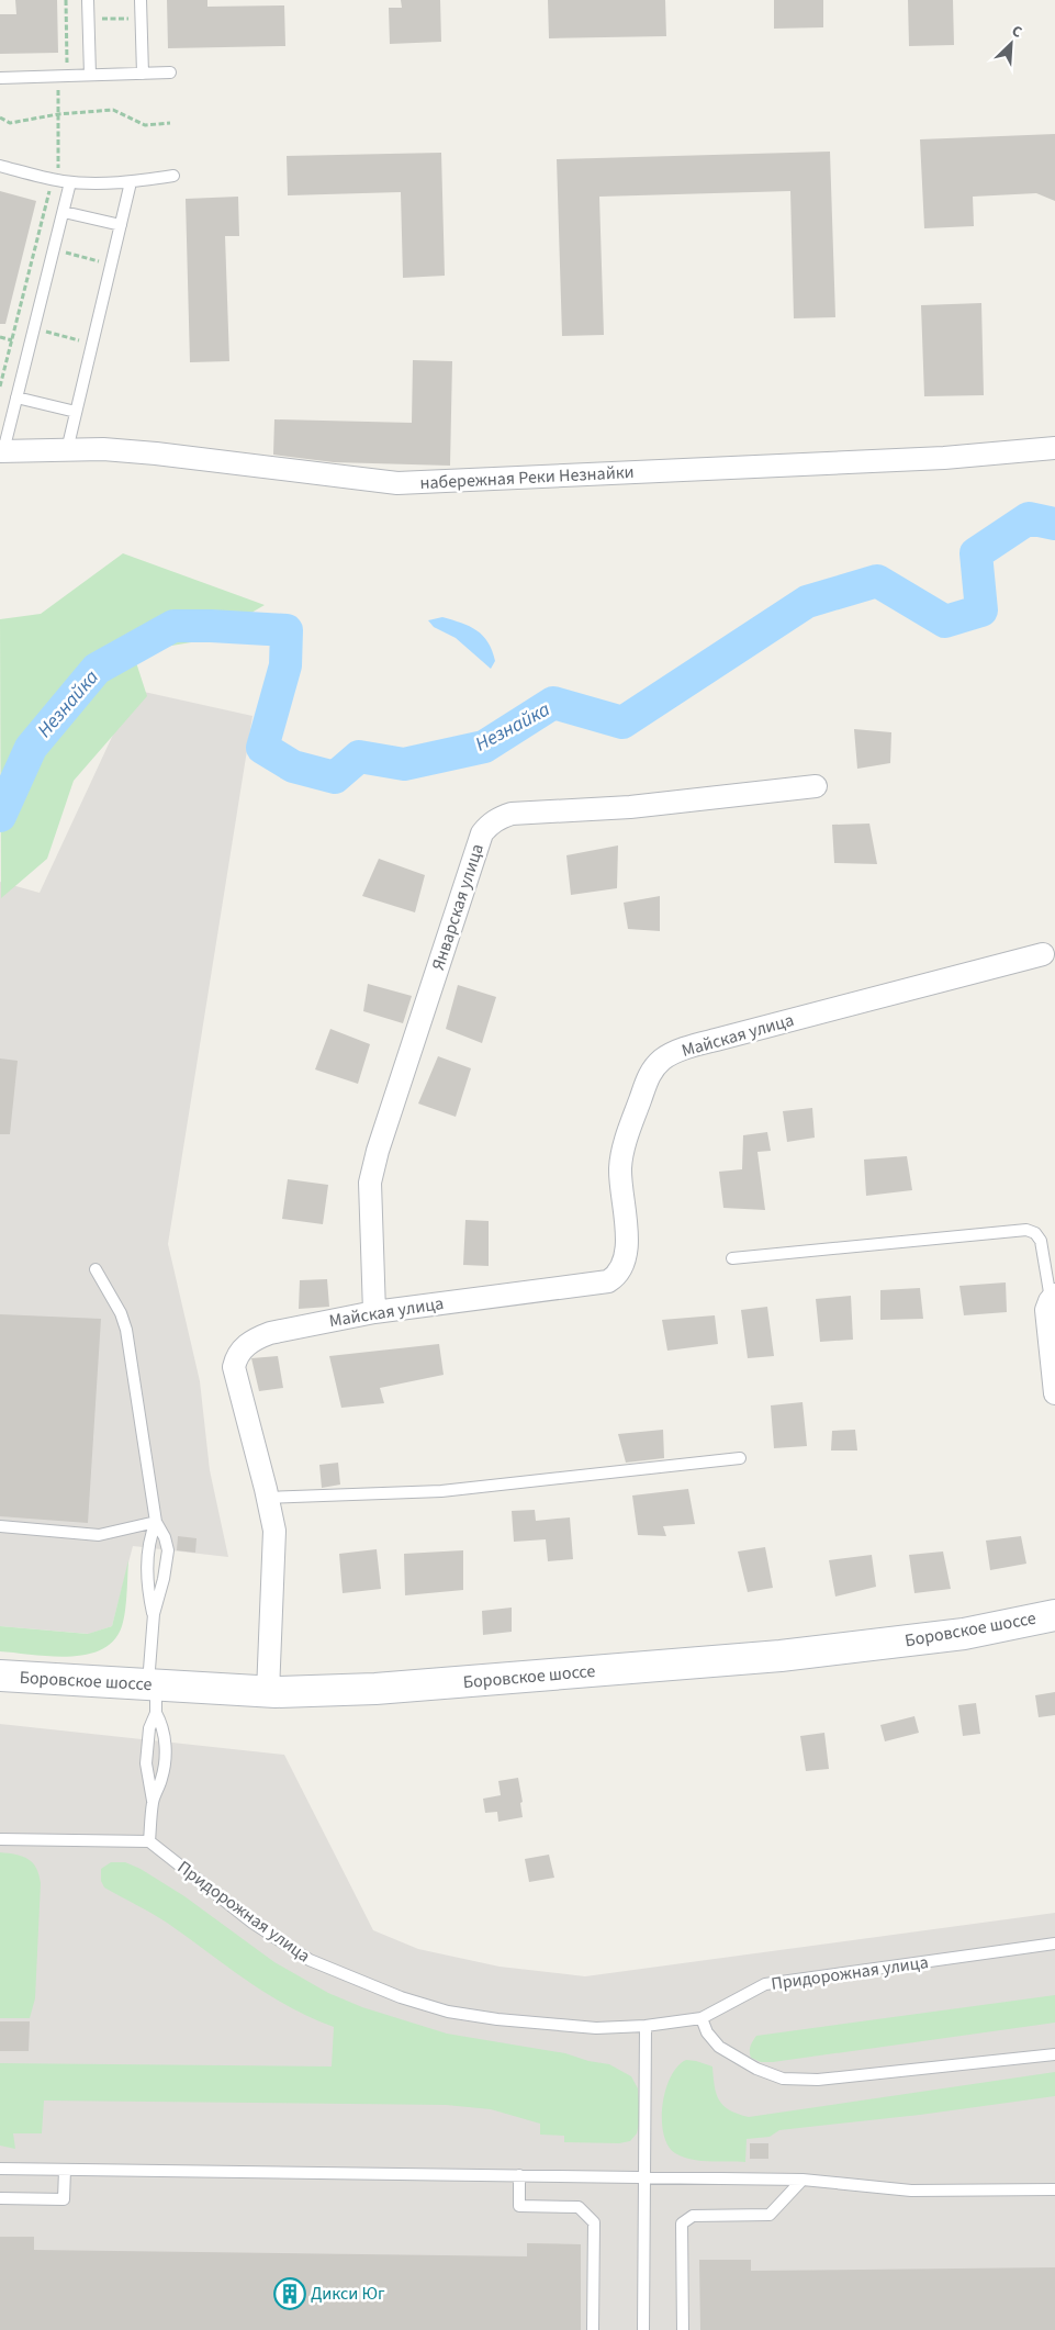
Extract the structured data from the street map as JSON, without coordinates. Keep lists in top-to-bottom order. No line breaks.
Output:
{"streets":{"main road":["Боровское шоссе"],"street":["набережная Реки Незнайки","Январская улица","Майская улица"],"lane":["Придорожная улица"]},"crossings":[["Январская улица","Майская улица"]],"water":["Незнайка"],"places":{"building":["Дикси Юг"]},"north":"top right"}
